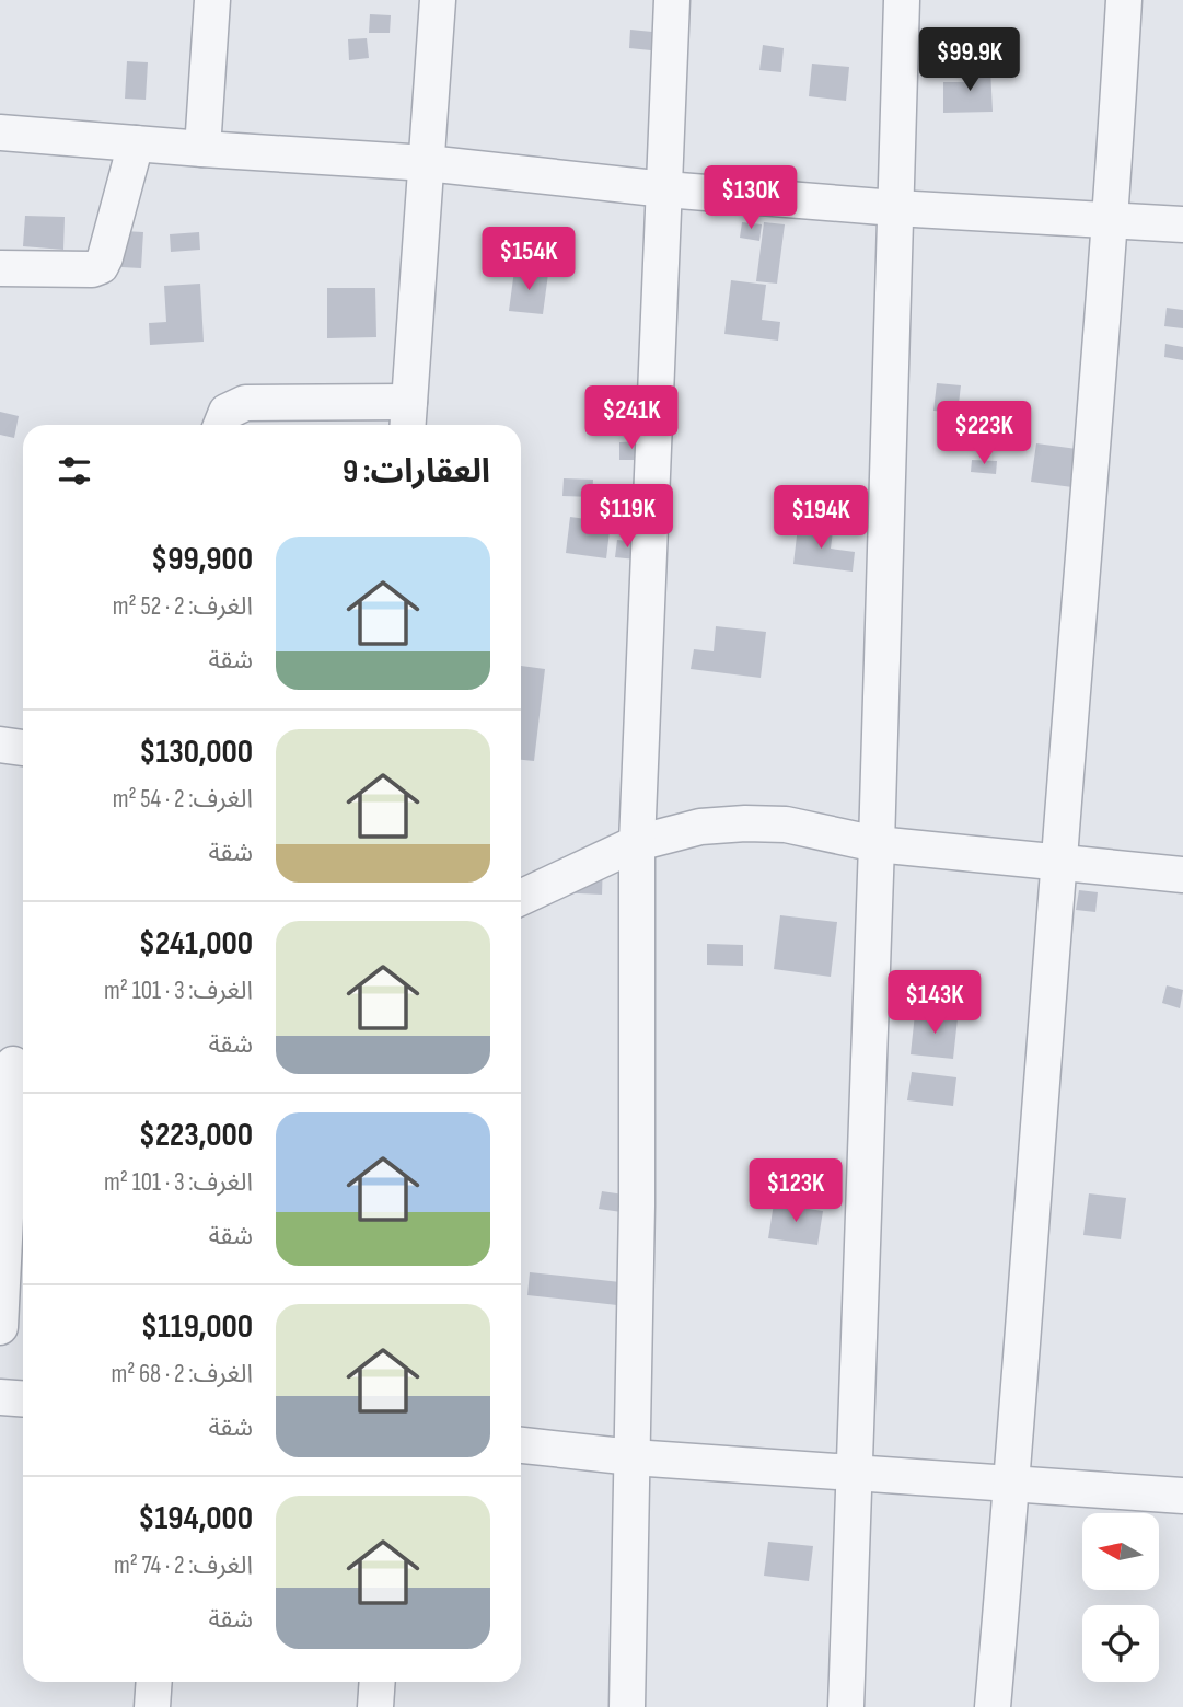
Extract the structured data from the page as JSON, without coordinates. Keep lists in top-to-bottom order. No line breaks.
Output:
{"north":"left","page":{"price":["$99.9K","$130K","$154K","$241K","$223K","$119K","$194K","$143K","$123K"],"heading":"العقارات: 9","list":[{"name":"$99,900","note":"الغرف: 2 · 52 m² · شقة"},{"name":"$130,000","note":"الغرف: 2 · 54 m² · شقة"},{"name":"$241,000","note":"الغرف: 3 · 101 m² · شقة"},{"name":"$223,000","note":"الغرف: 3 · 101 m² · شقة"},{"name":"$119,000","note":"الغرف: 2 · 68 m² · شقة"},{"name":"$194,000","note":"الغرف: 2 · 74 m² · شقة"}]}}
